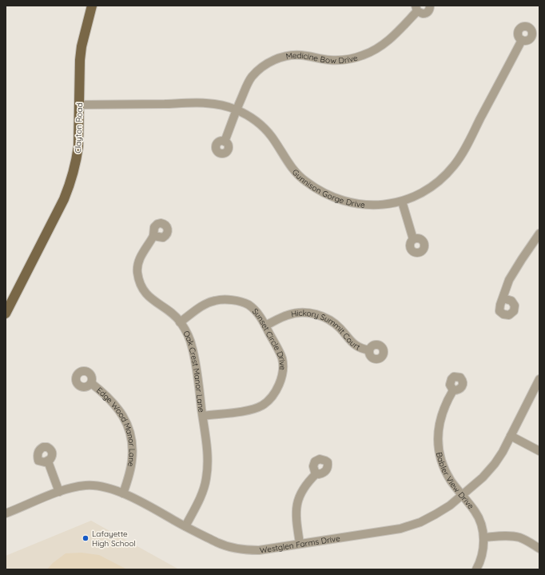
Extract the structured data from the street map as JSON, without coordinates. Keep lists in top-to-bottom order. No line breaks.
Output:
{"streets":{"main road":["Clayton Road"],"street":["Medicine Bow Drive","Gunnison Gorge Drive","Hickory Summit Court","Sunset Circle Drive","Oak Crest Manor Lane","Edge Wood Manor Lane","Babler View Drive","Westglen Farms Drive"]},"crossings":[["Medicine Bow Drive","Gunnison Gorge Drive"],["Clayton Road","Gunnison Gorge Drive"],["Hickory Summit Court","Sunset Circle Drive"],["Sunset Circle Drive","Oak Crest Manor Lane"],["Oak Crest Manor Lane","Westglen Farms Drive"],["Edge Wood Manor Lane","Westglen Farms Drive"],["Babler View Drive","Westglen Farms Drive"]],"places":["Lafayette High School"]}
